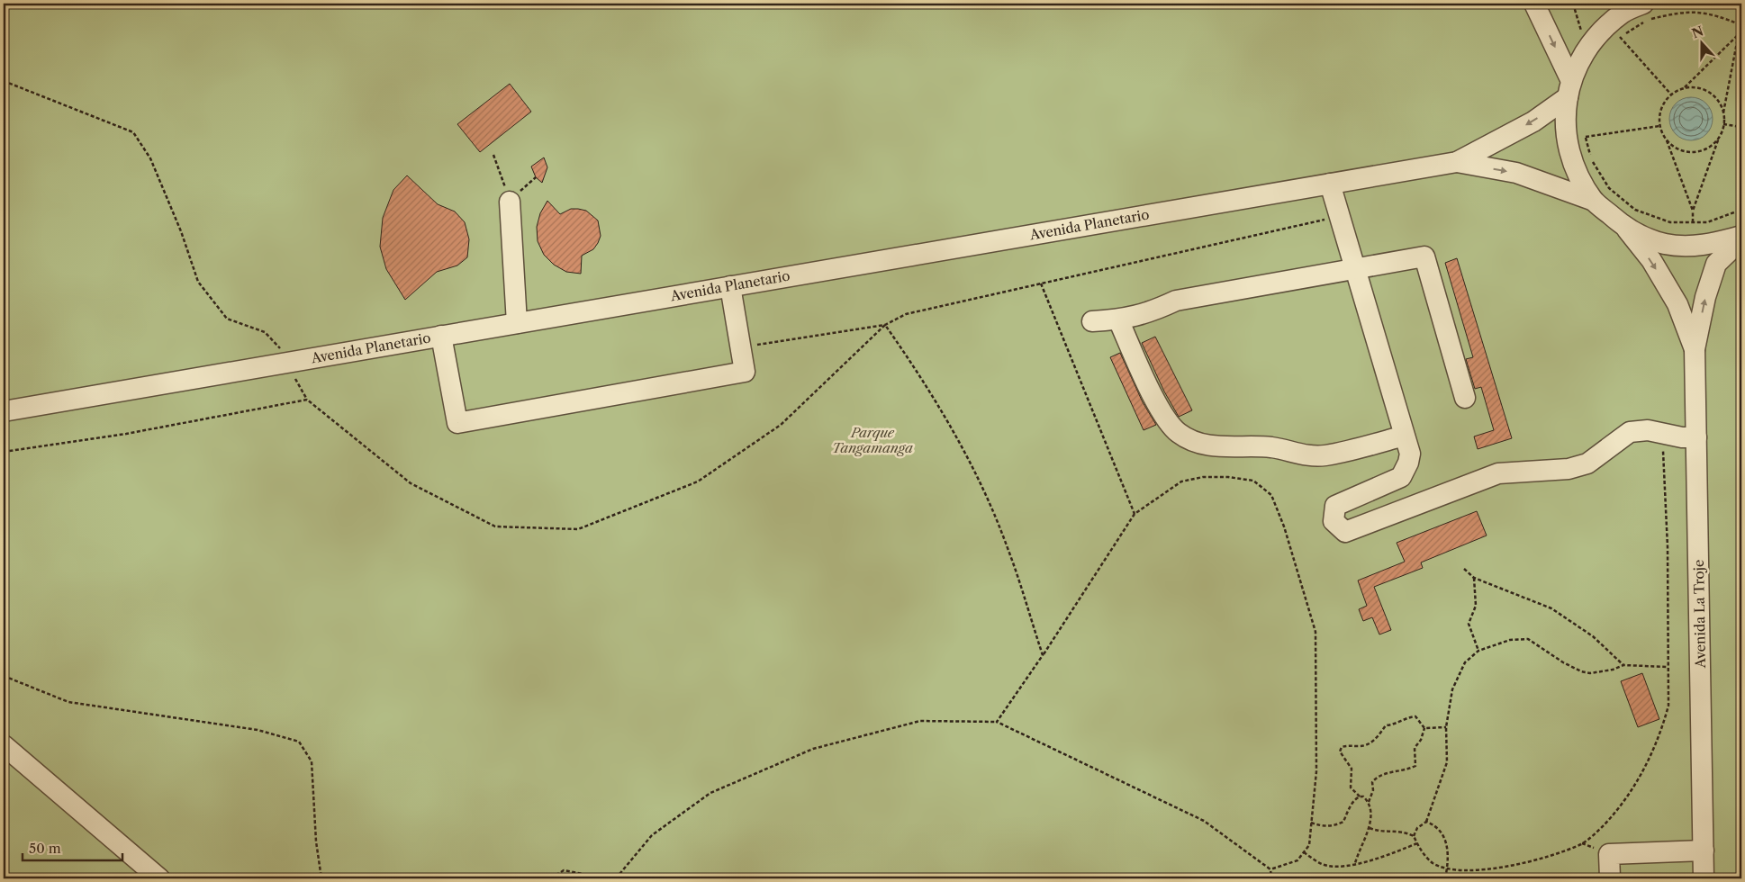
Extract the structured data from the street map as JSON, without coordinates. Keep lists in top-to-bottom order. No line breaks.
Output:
{"streets":{"street":["Avenida Planetario","Avenida La Troje"]},"parks":["Parque Tangamanga"],"scale_bar":"50 m","north":"top"}
